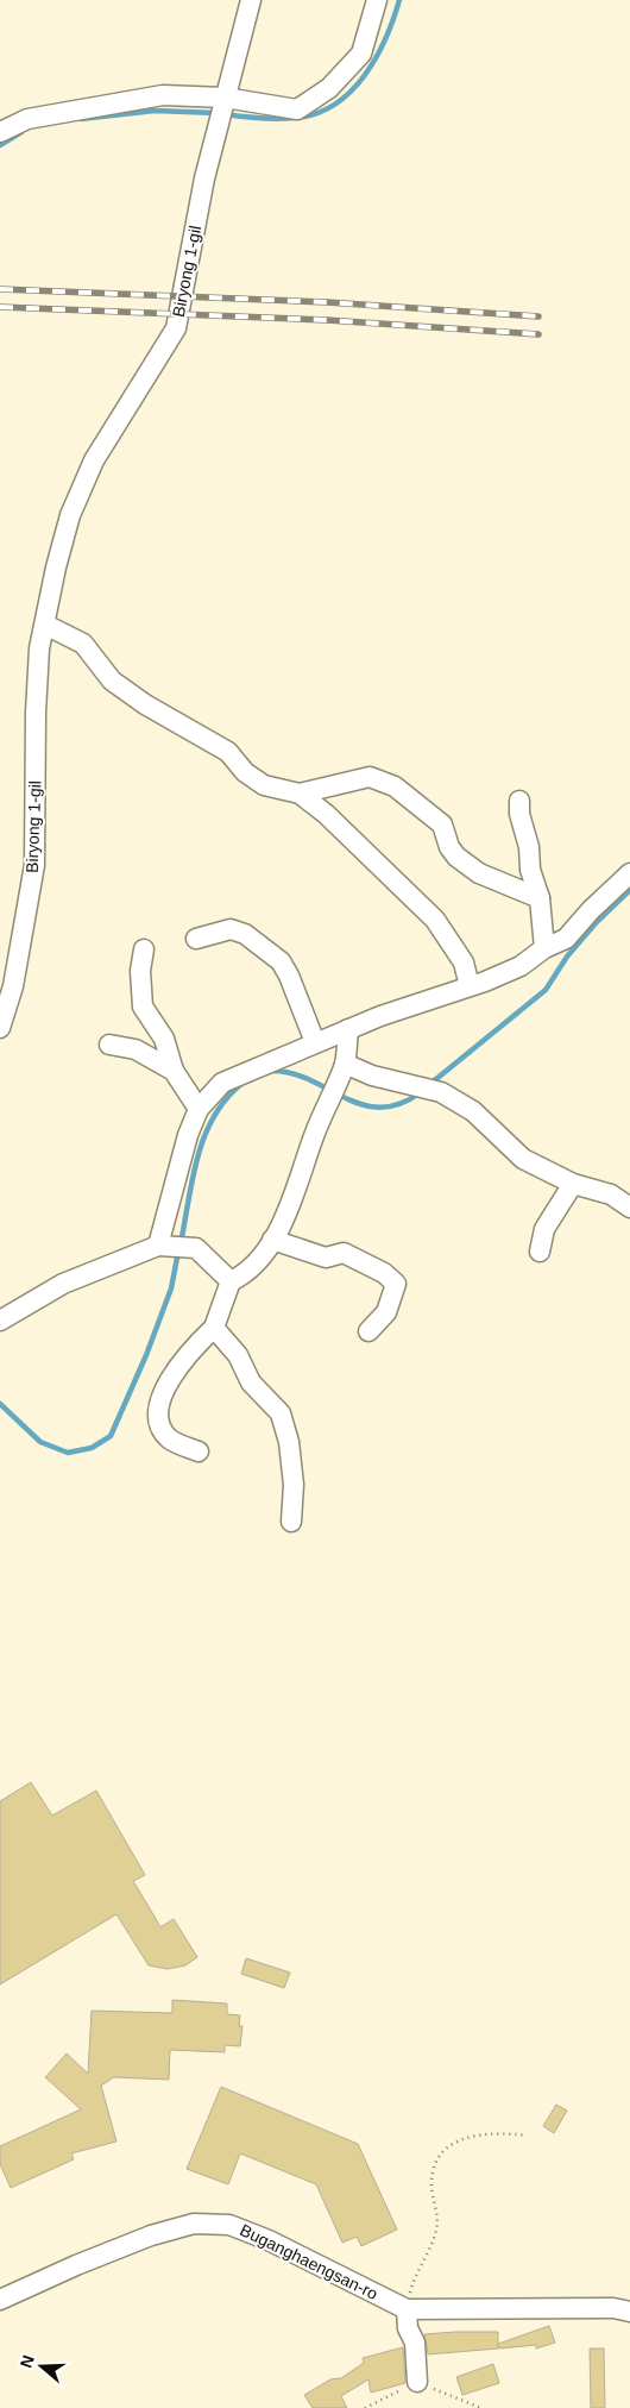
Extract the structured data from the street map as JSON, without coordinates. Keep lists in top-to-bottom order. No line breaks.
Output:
{"streets":{"street":["Biryong 1-gil","Buganghaengsan-ro"]},"north":"left"}
